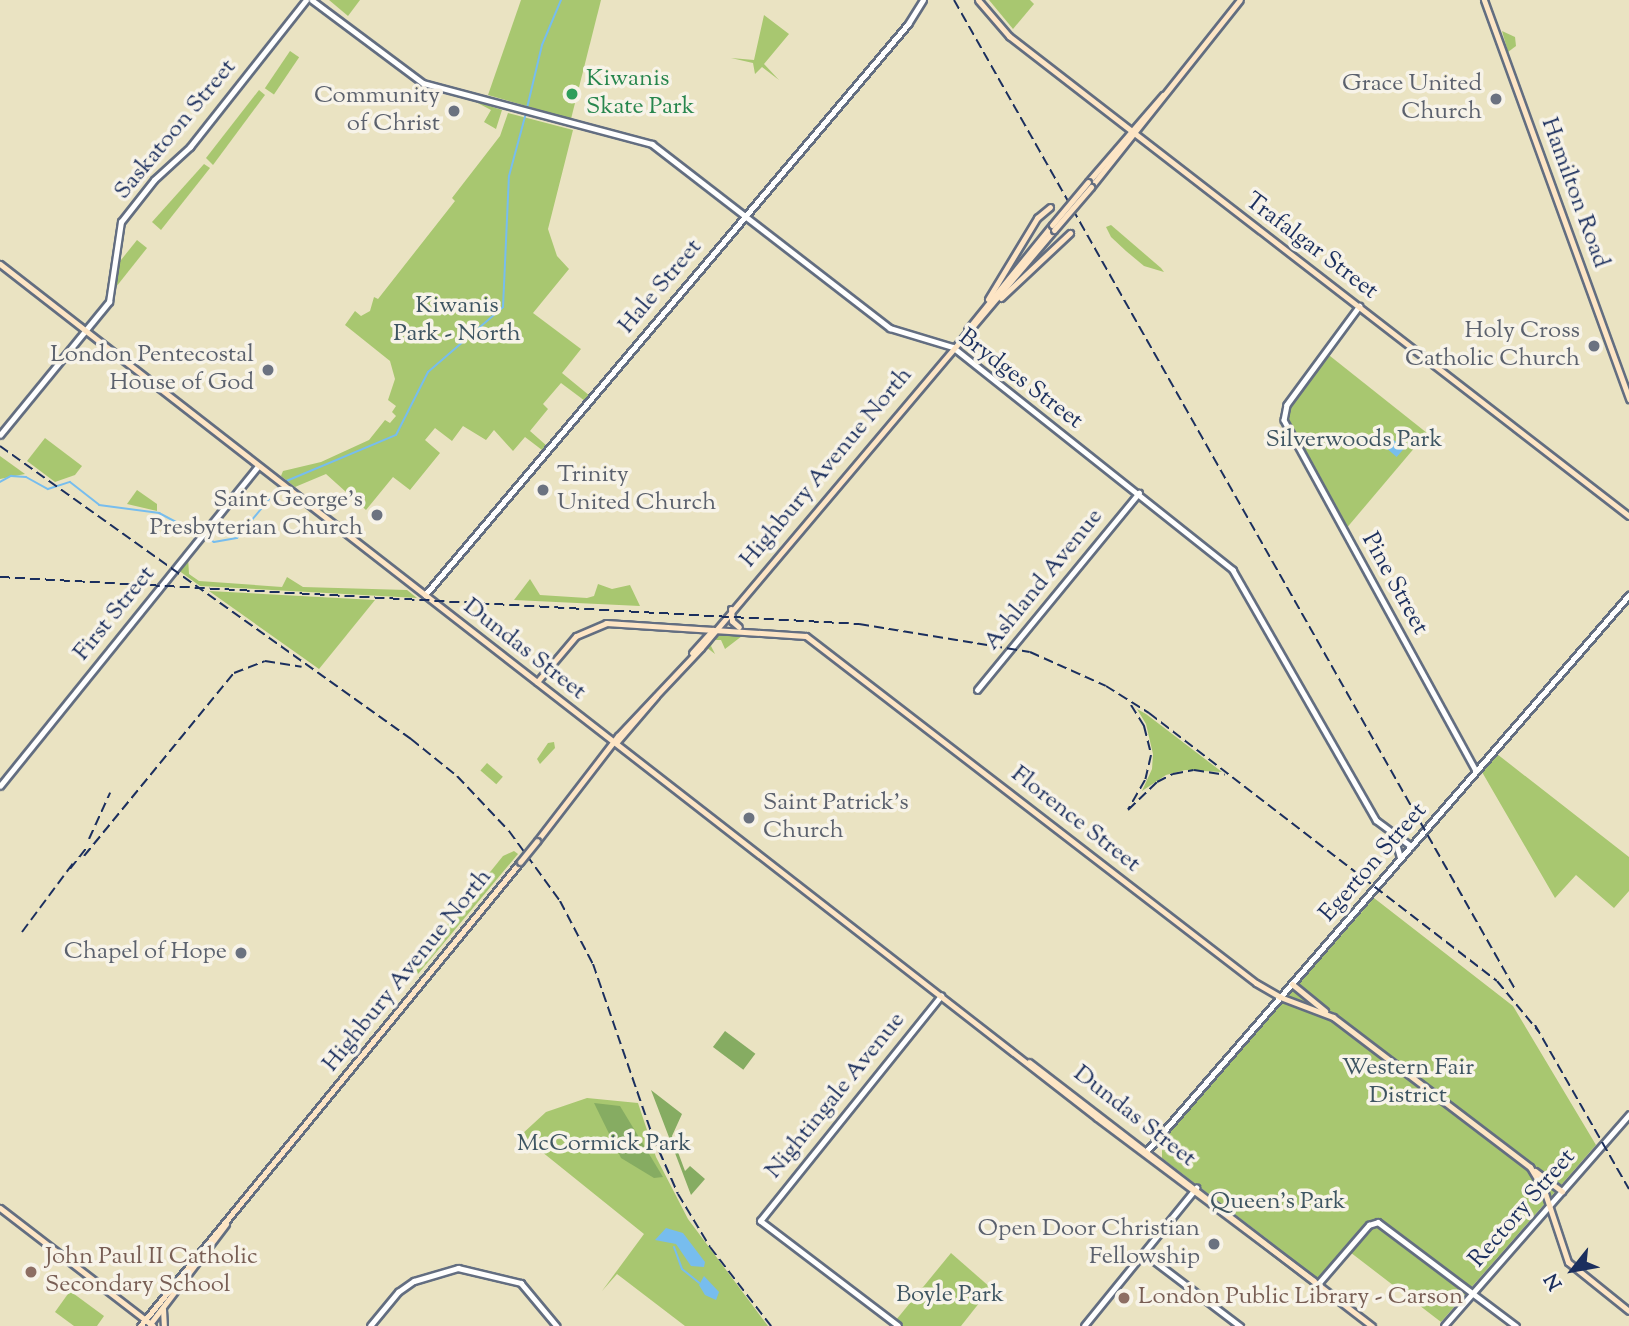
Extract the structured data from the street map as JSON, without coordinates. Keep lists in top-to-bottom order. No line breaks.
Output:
{"streets":{"main road":["Hamilton Road","Trafalgar Street","Highbury Avenue North","Dundas Street","Florence Street"],"street":["Saskatoon Street","Hale Street","Brydges Street","Ashland Avenue","Pine Street","First Street","Egerton Street","Nightingale Avenue","Rectory Street"]},"crossings":[["Saskatoon Street","Dundas Street"],["Trafalgar Street","Highbury Avenue North"],["Trafalgar Street","Pine Street"],["Hale Street","Brydges Street"],["Hale Street","Dundas Street"],["Brydges Street","Highbury Avenue North"],["Brydges Street","Ashland Avenue"],["Brydges Street","Egerton Street"],["Highbury Avenue North","Dundas Street"],["Highbury Avenue North","Florence Street"],["Pine Street","Egerton Street"],["First Street","Dundas Street"],["Dundas Street","Florence Street"],["Dundas Street","Egerton Street"],["Dundas Street","Nightingale Avenue"],["Florence Street","Egerton Street"],["Florence Street","Rectory Street"]],"parks":["Kiwanis Park - North","Silverwoods Park","Western Fair District","McCormick Park","Queen's Park","Boyle Park"],"places":["Kiwanis Skate Park","Grace United Church","Community of Christ","Holy Cross Catholic Church","London Pentecostal House of God","Trinity United Church","Saint George's Presbyterian Church","Saint Patrick's Church","Chapel of Hope","Open Door Christian Fellowship","John Paul II Catholic Secondary School","London Public Library - Carson"],"north":"bottom left"}
